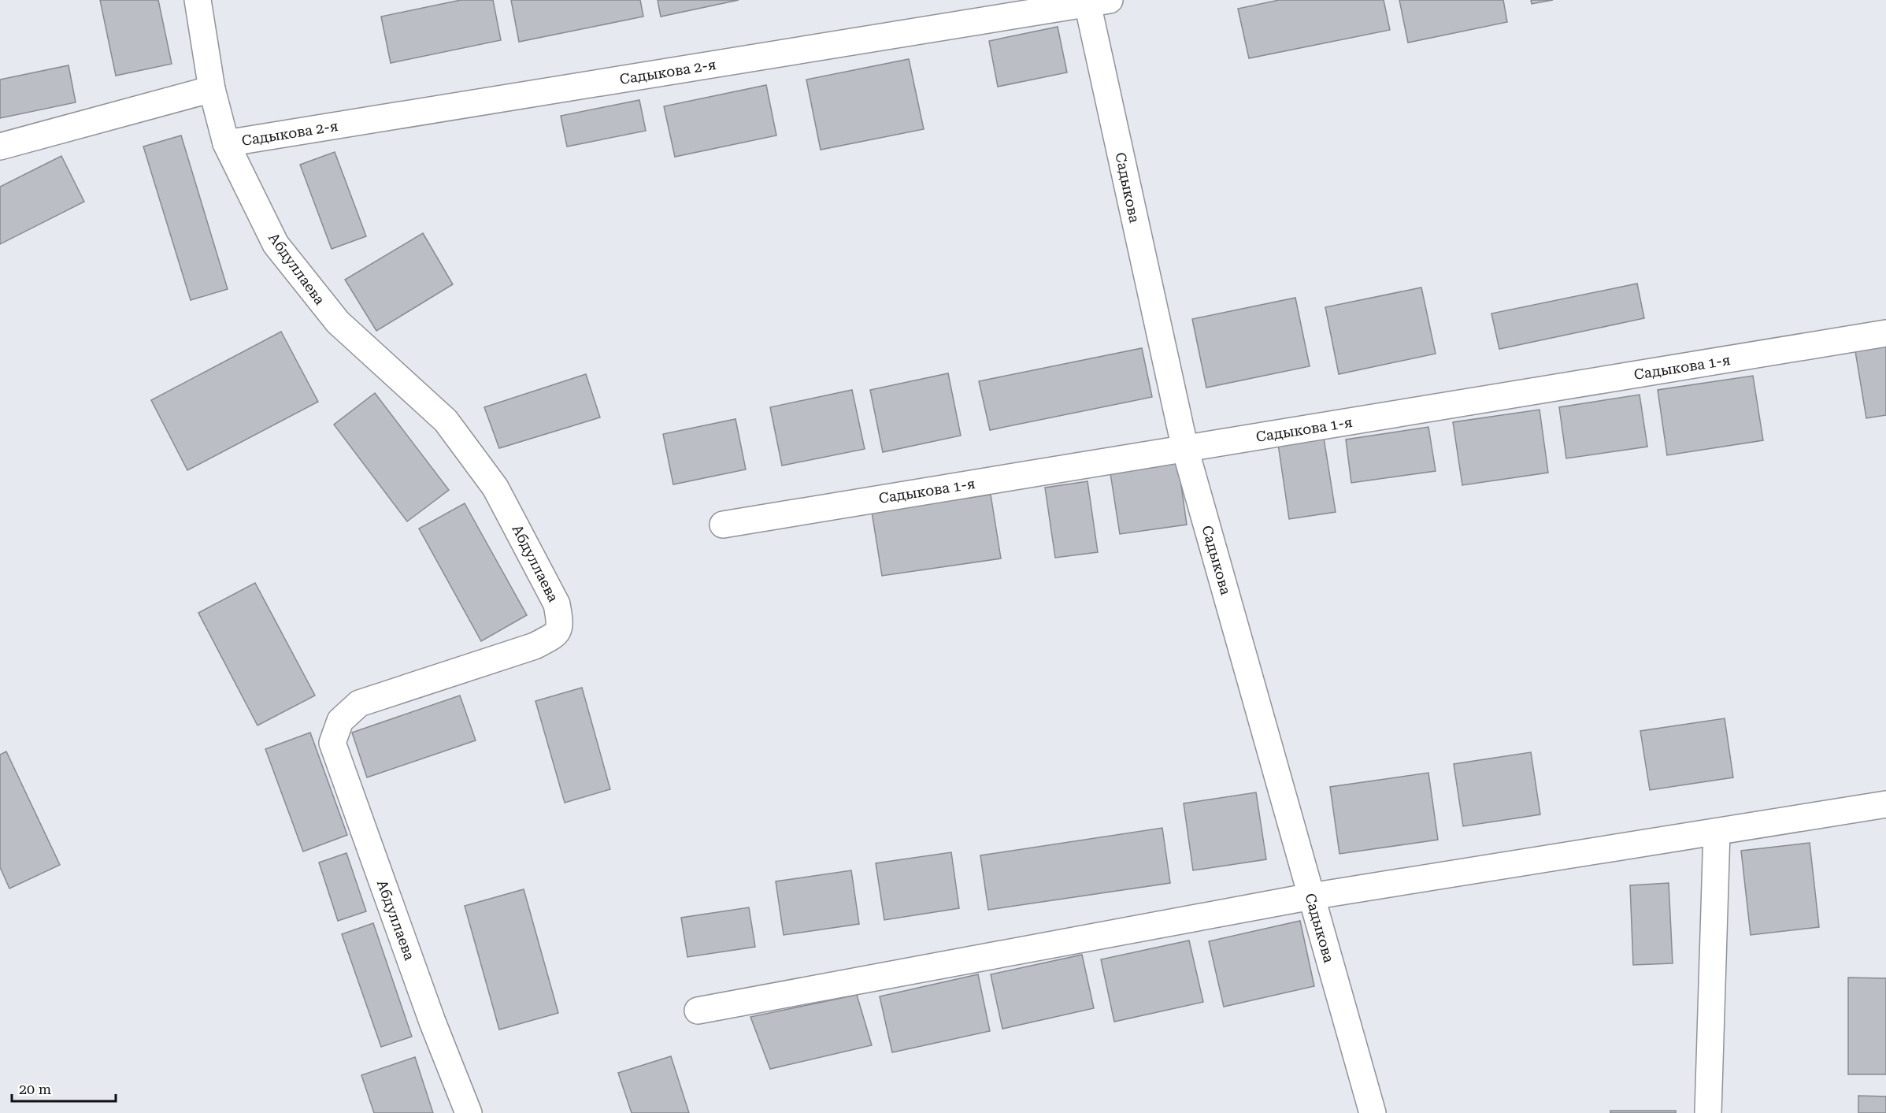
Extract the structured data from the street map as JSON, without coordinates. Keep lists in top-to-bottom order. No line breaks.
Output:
{"streets":{"street":["Садыкова 2-я","Садыкова","Абдуллаева","Садыкова 1-я"]},"crossings":[["Садыкова 2-я","Садыкова"],["Садыкова 2-я","Абдуллаева"],["Садыкова","Садыкова 1-я"]],"scale_bar":"20 m"}
